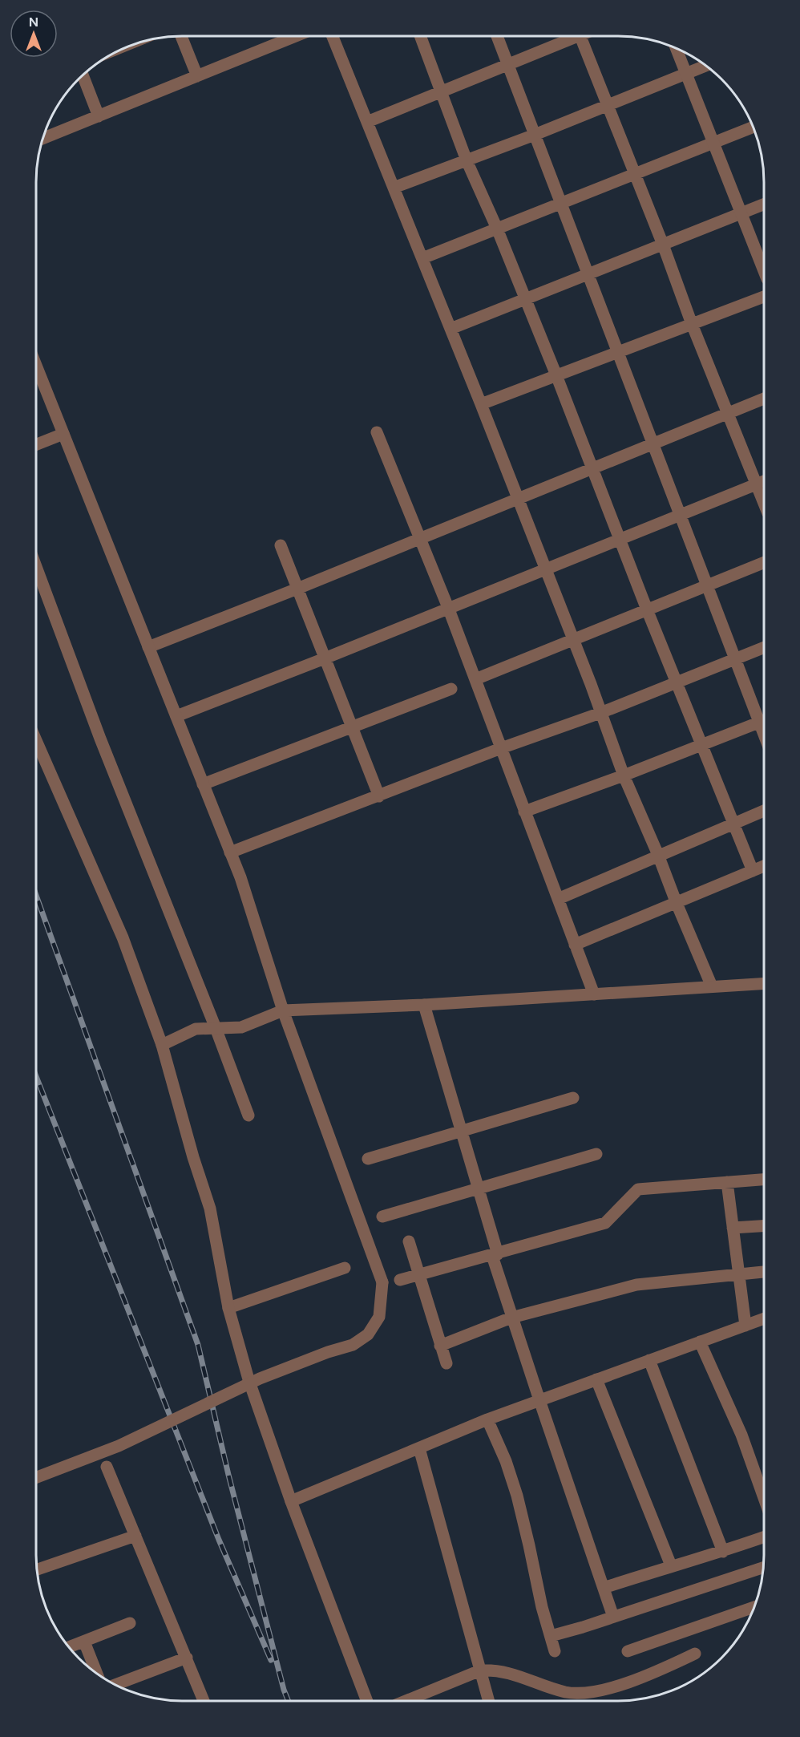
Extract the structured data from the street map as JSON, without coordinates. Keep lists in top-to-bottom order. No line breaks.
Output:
{"north":"top"}
